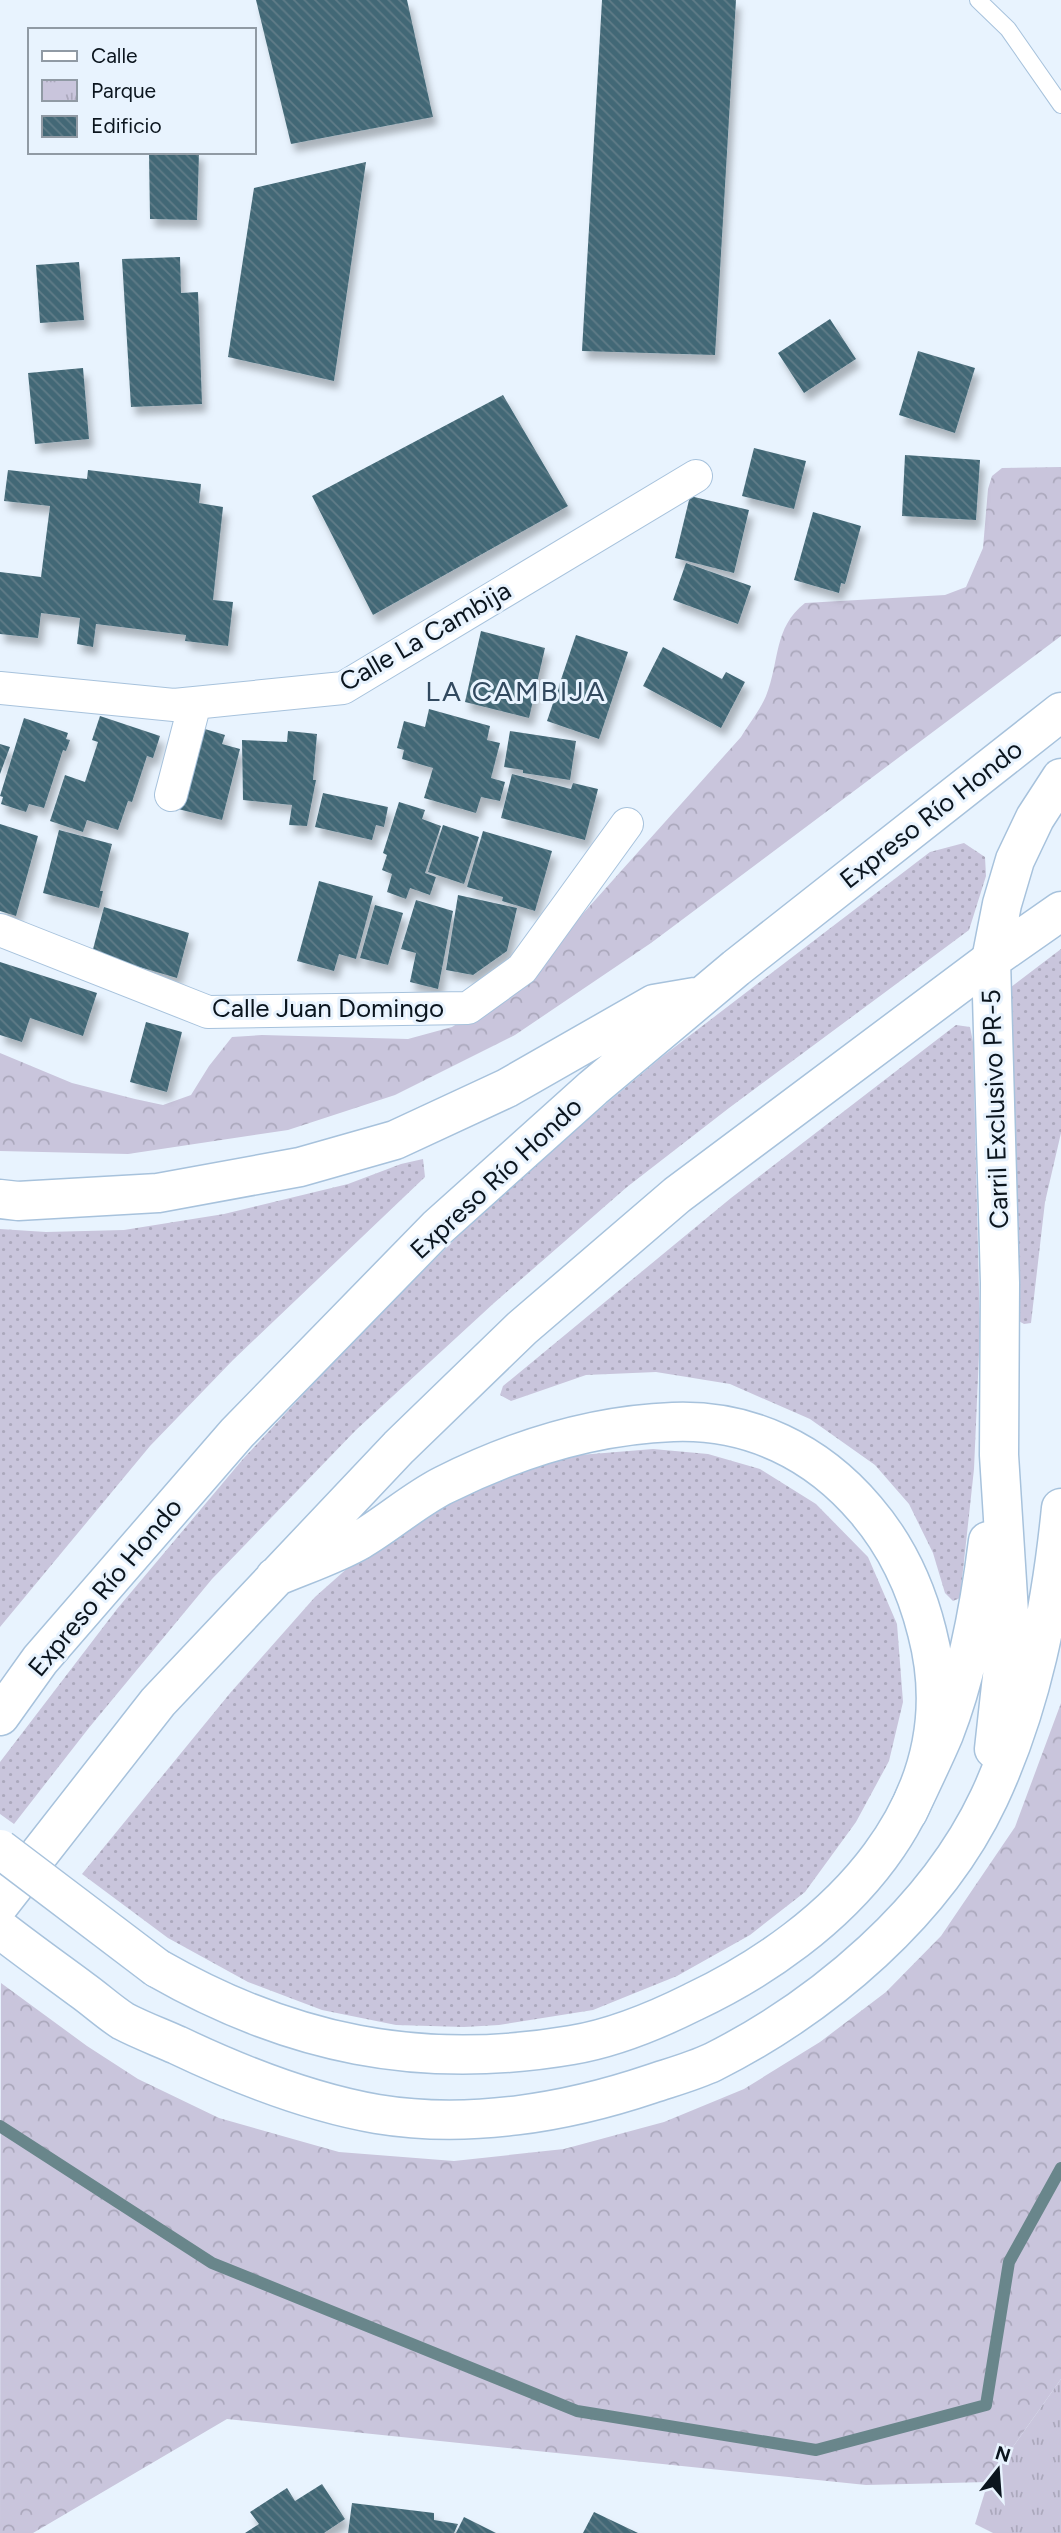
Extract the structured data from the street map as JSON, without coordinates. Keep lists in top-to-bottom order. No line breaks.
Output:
{"streets":{"highway":["Expreso Río Hondo","Carril Exclusivo PR-5"],"street":["Calle La Cambija","Calle Juan Domingo"]},"districts":["LA CAMBIJA"],"legend":["Calle","Parque","Edificio"],"north":"top"}
